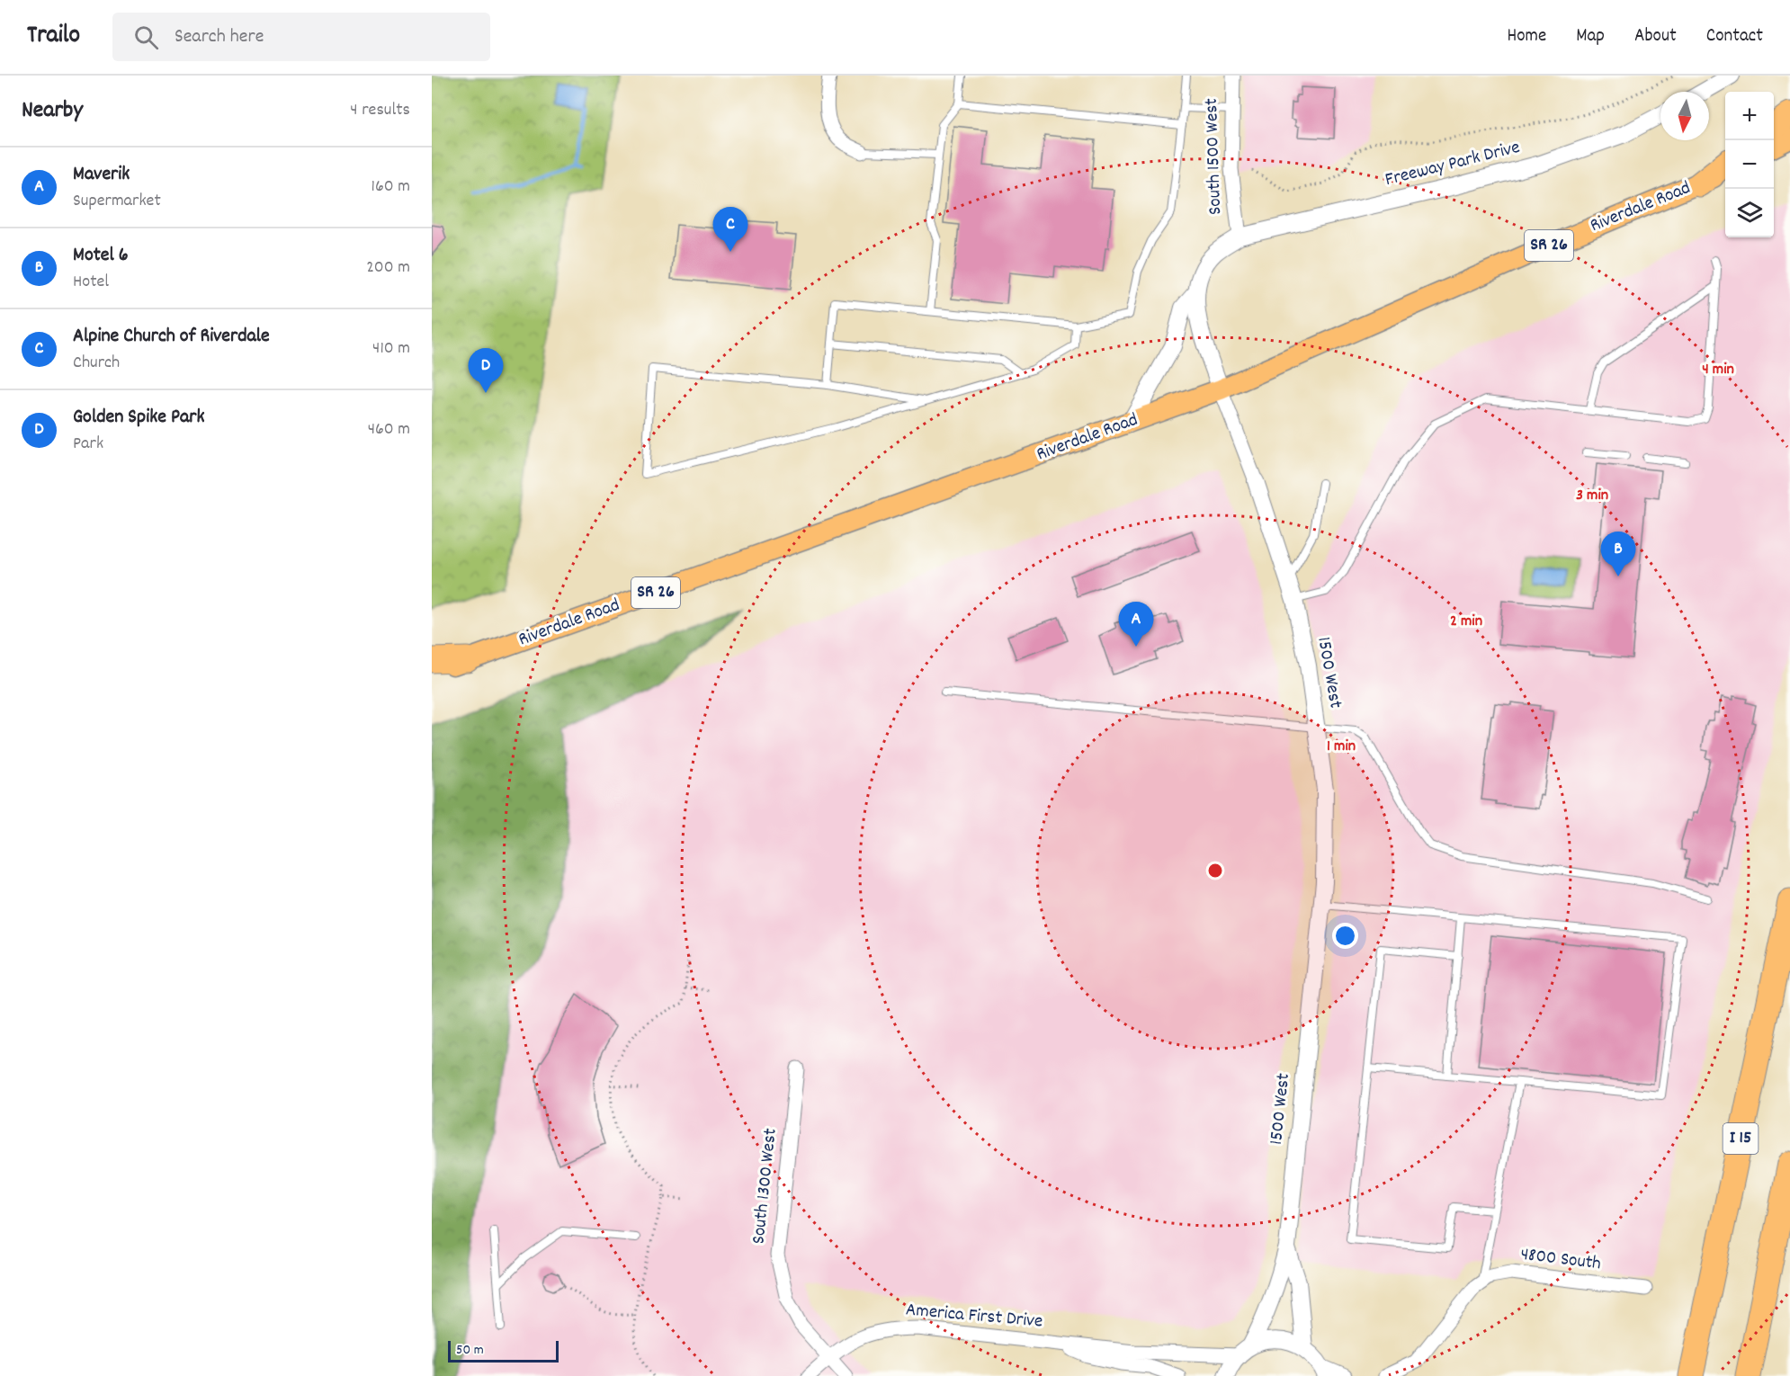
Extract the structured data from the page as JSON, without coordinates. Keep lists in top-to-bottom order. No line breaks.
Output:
{"streets":{"highway":["I 15"],"main road":["Riverdale Road","SR 26"],"street":["South 1500 West","Freeway Park Drive","1500 West","South 1300 West","4800 South","America First Drive"]},"crossings":[["South 1500 West","Freeway Park Drive"],["Riverdale Road","1500 West"],["1500 West","America First Drive"],["South 1300 West","America First Drive"]],"scale_bar":"50 m","north":"bottom","page":{"header":"Trailo","search":"Search here","nav":["Home","Map","About","Contact"],"heading":["Nearby","4 results"],"map_buttons":["+","−"],"list":[{"mark":"A","name":"Maverik","note":"Supermarket","value":"160 m"},{"mark":"B","name":"Motel 6","note":"Hotel","value":"200 m"},{"mark":"C","name":"Alpine Church of Riverdale","note":"Church","value":"410 m"},{"mark":"D","name":"Golden Spike Park","note":"Park","value":"460 m"}],"pins":["C","D","B","A"],"scale":"50 m"},"rings":["4 min","3 min","2 min","1 min"]}
